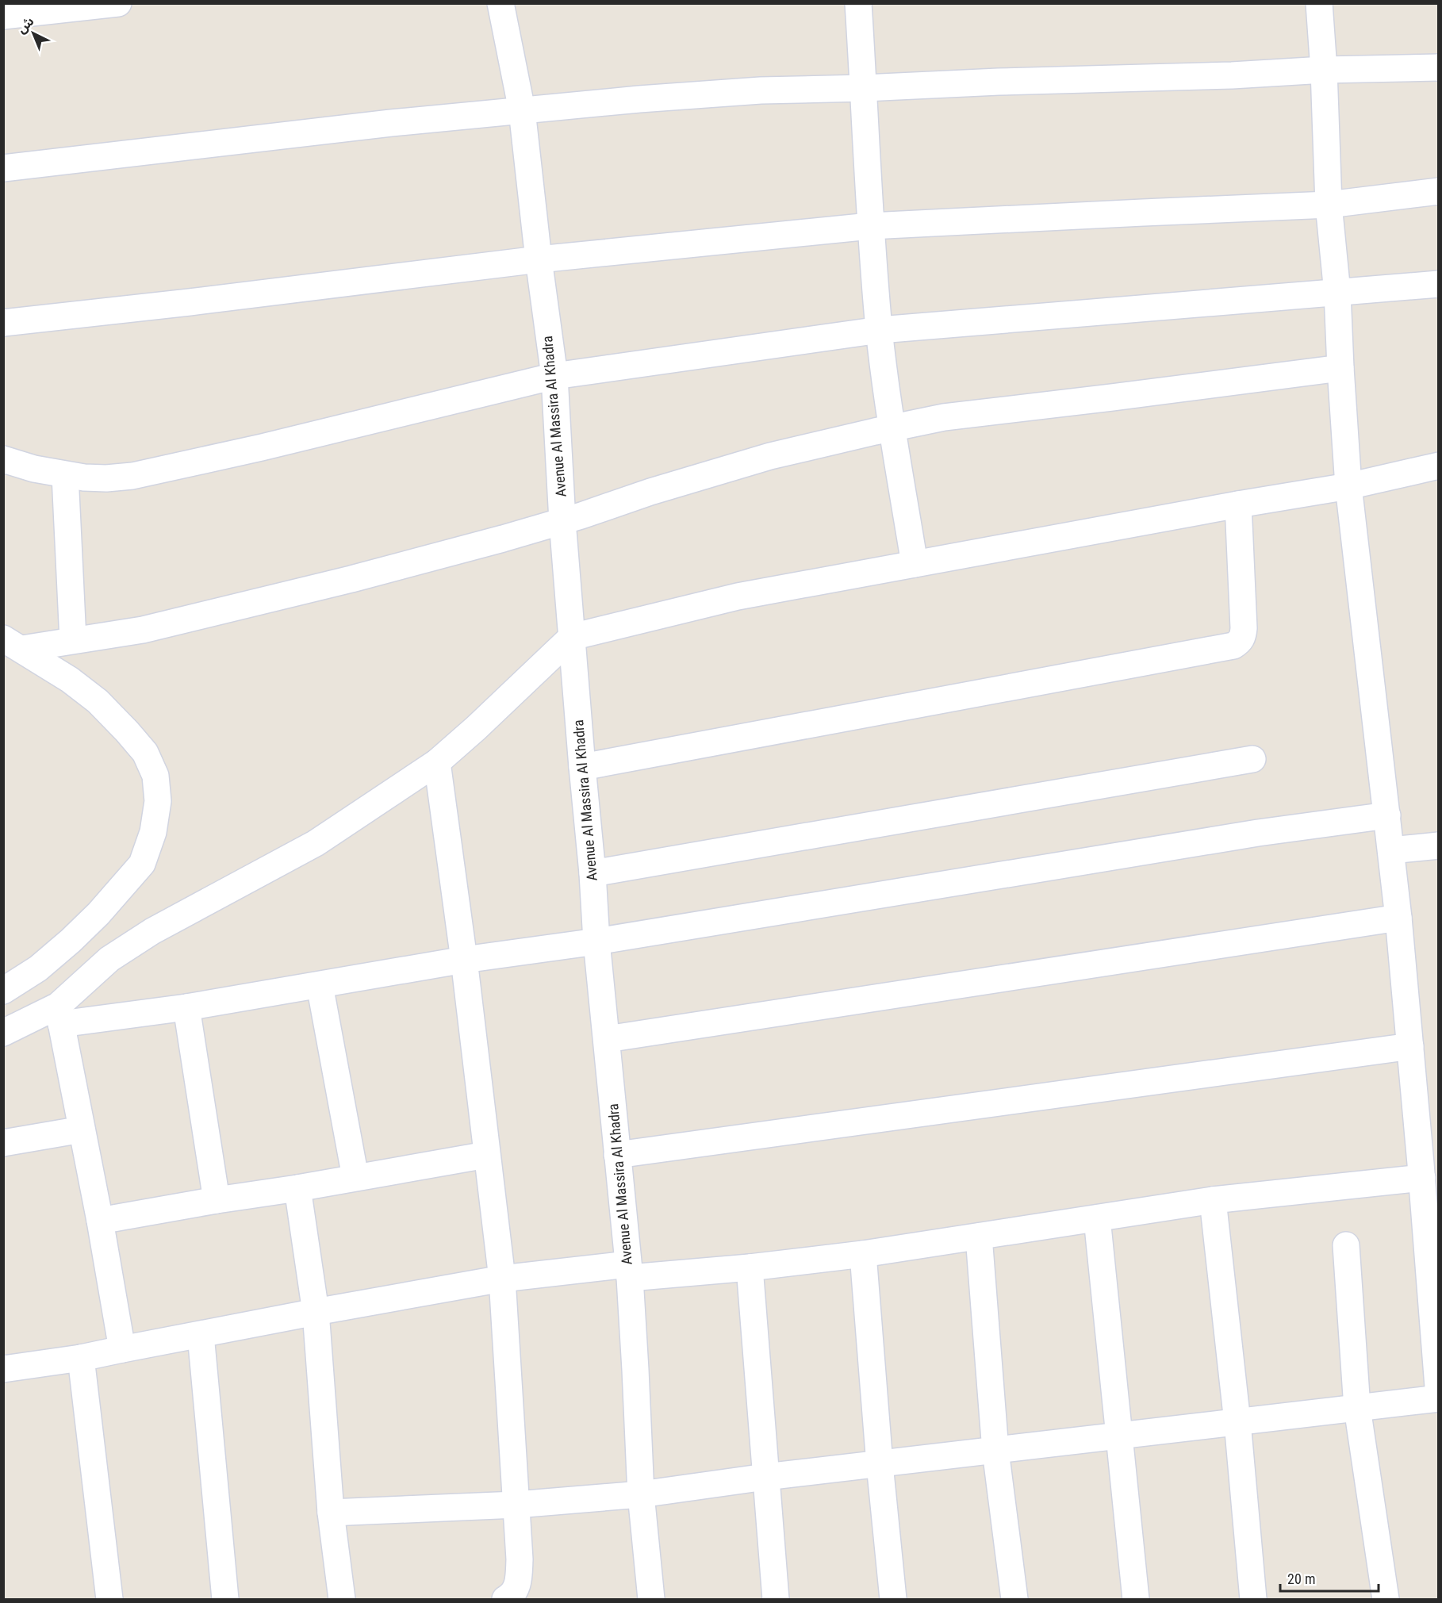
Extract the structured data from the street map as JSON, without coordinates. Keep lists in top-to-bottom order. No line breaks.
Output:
{"streets":{"street":["Avenue Al Massira Al Khadra"]},"scale_bar":"20 m","north":"top left"}
